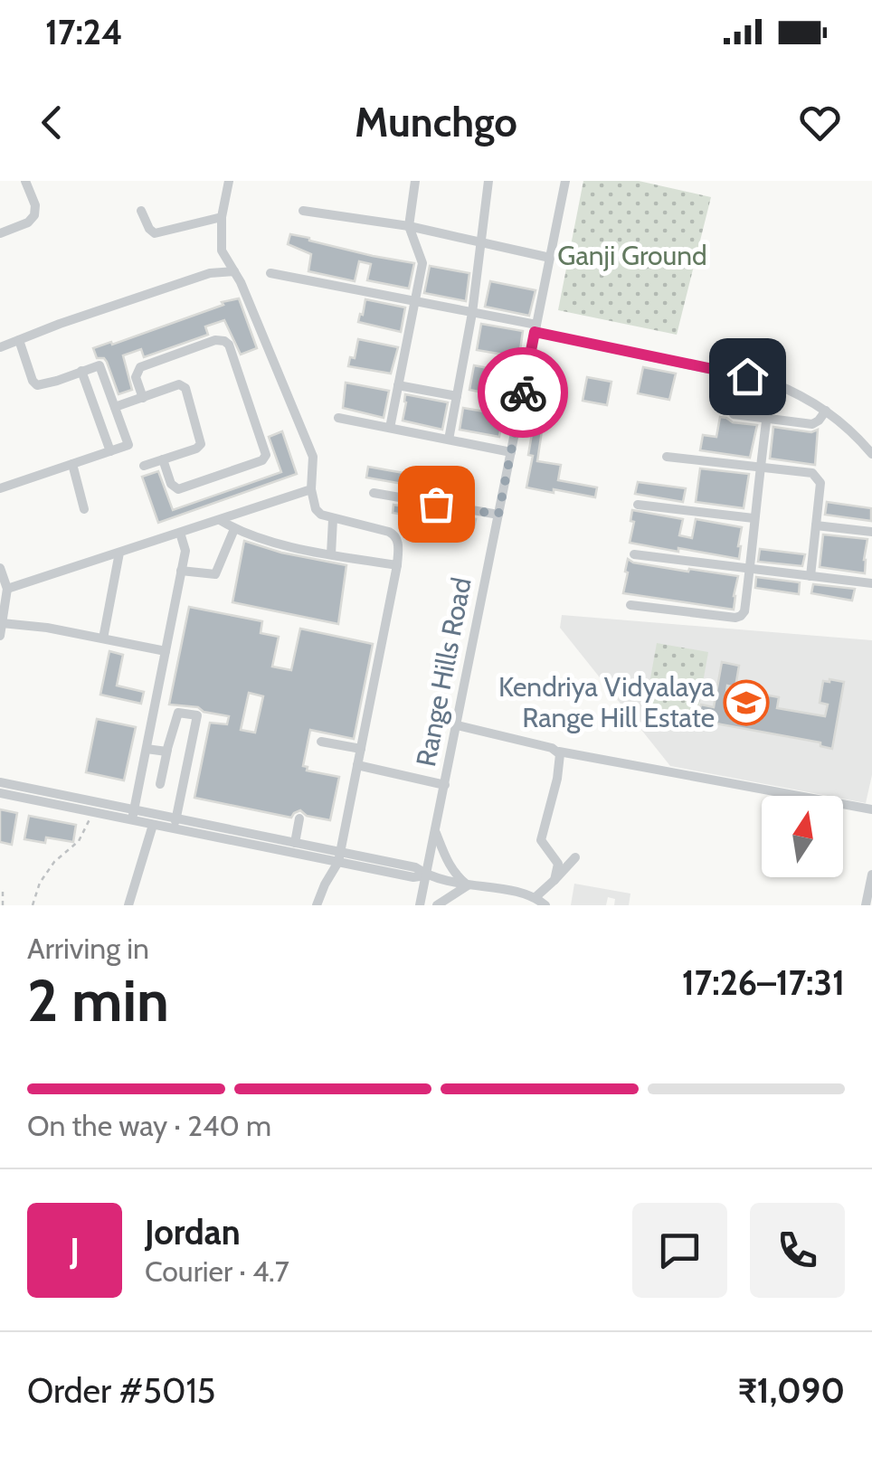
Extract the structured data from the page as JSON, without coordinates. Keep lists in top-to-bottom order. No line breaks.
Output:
{"streets":{"street":["Range Hills Road"]},"parks":["Ganji Ground"],"places":{"school or university":["Kendriya Vidyalaya Range Hill Estate"]},"north":"top","page":{"status":"17:24","header":"Munchgo","heading":["2 min","Arriving in","17:26–17:31"],"panel":["Jordan","Courier · 4.7","Order #5015","₹1,090"],"bar":"On the way · 240 m","round":"J"}}
